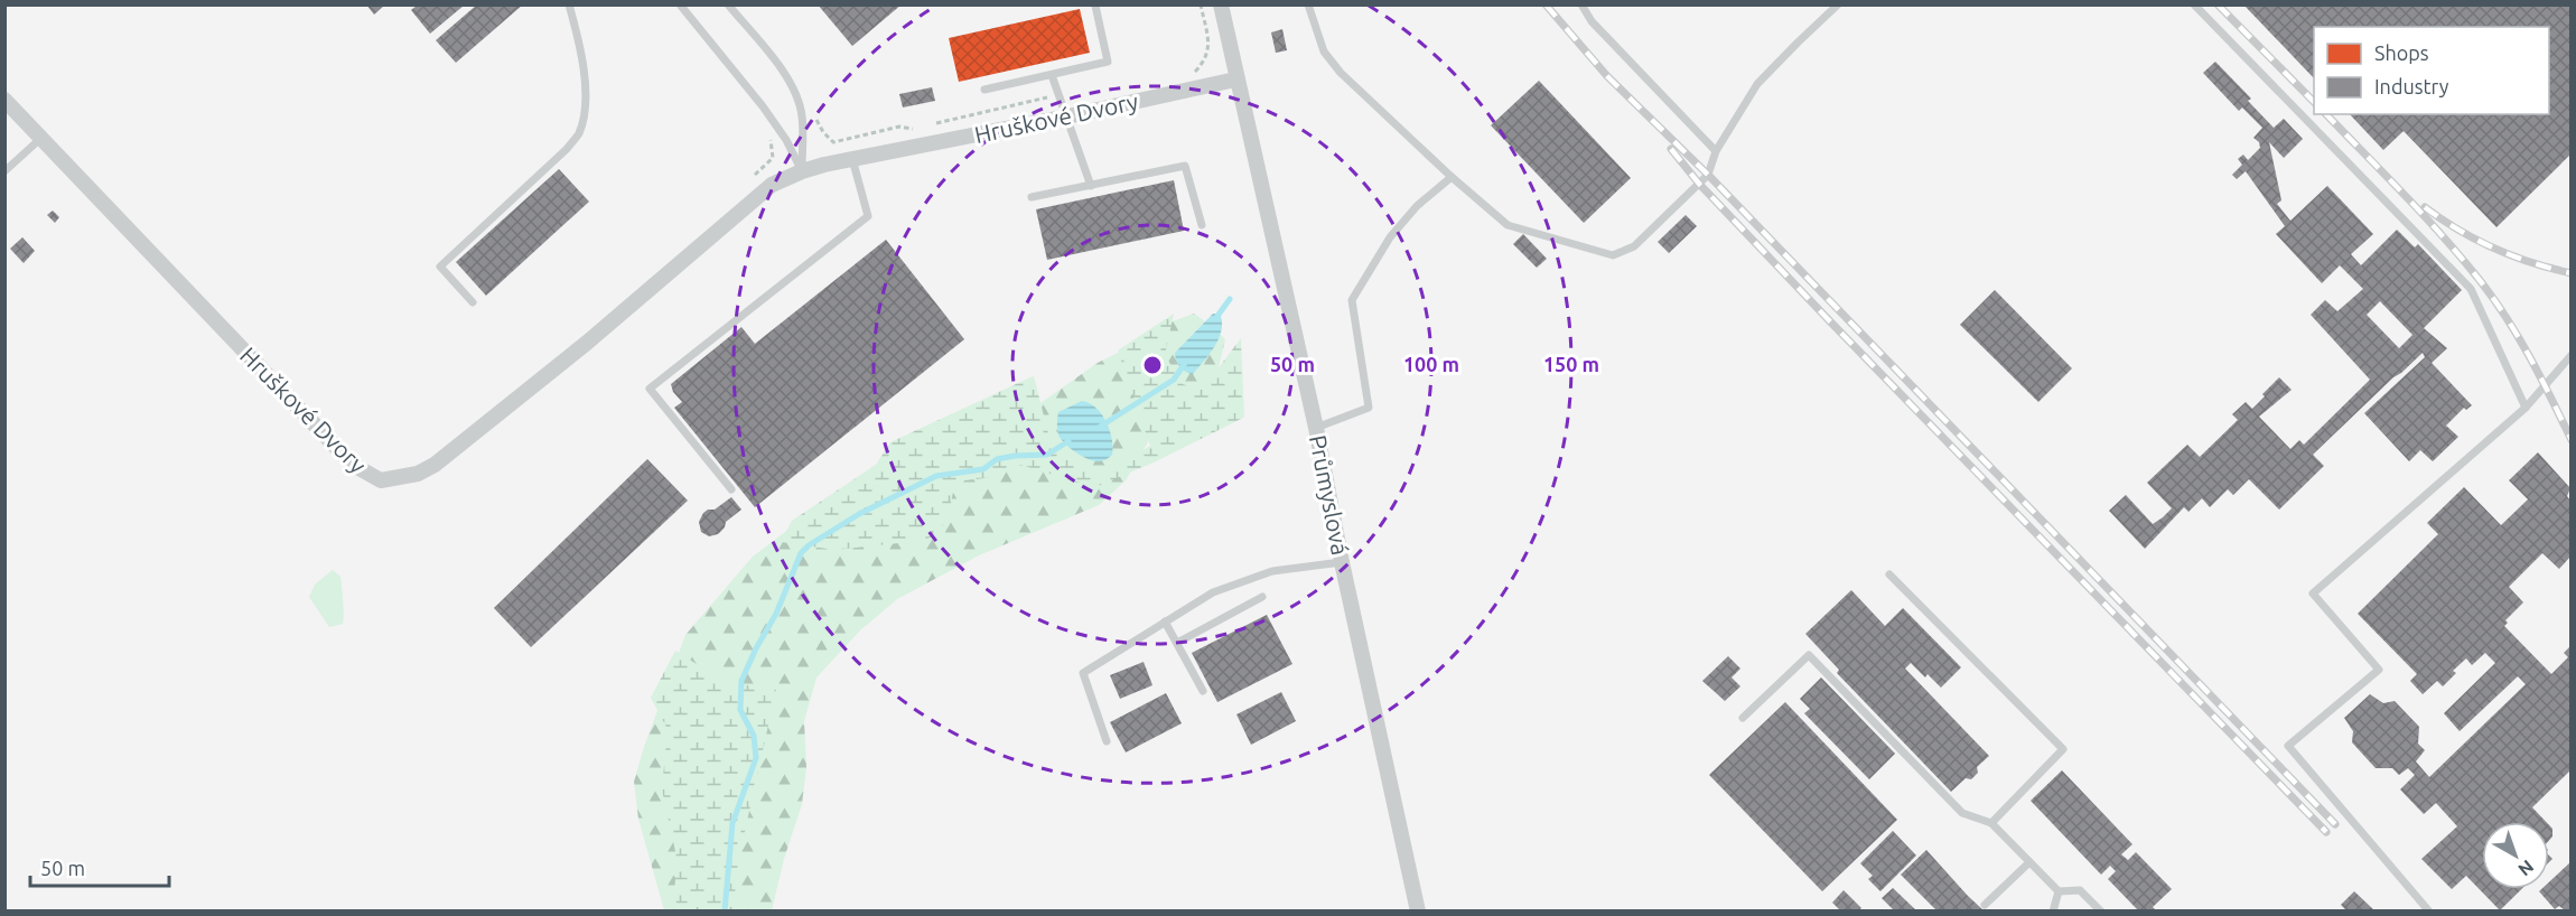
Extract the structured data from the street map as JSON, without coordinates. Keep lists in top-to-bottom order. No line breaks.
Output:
{"streets":{"street":["Hruškové Dvory","Průmyslová"]},"crossings":[["Hruškové Dvory","Průmyslová"]],"legend":["Shops","Industry"],"scale_bar":"50 m","north":"bottom right","rings":["50 m","100 m","150 m"]}
